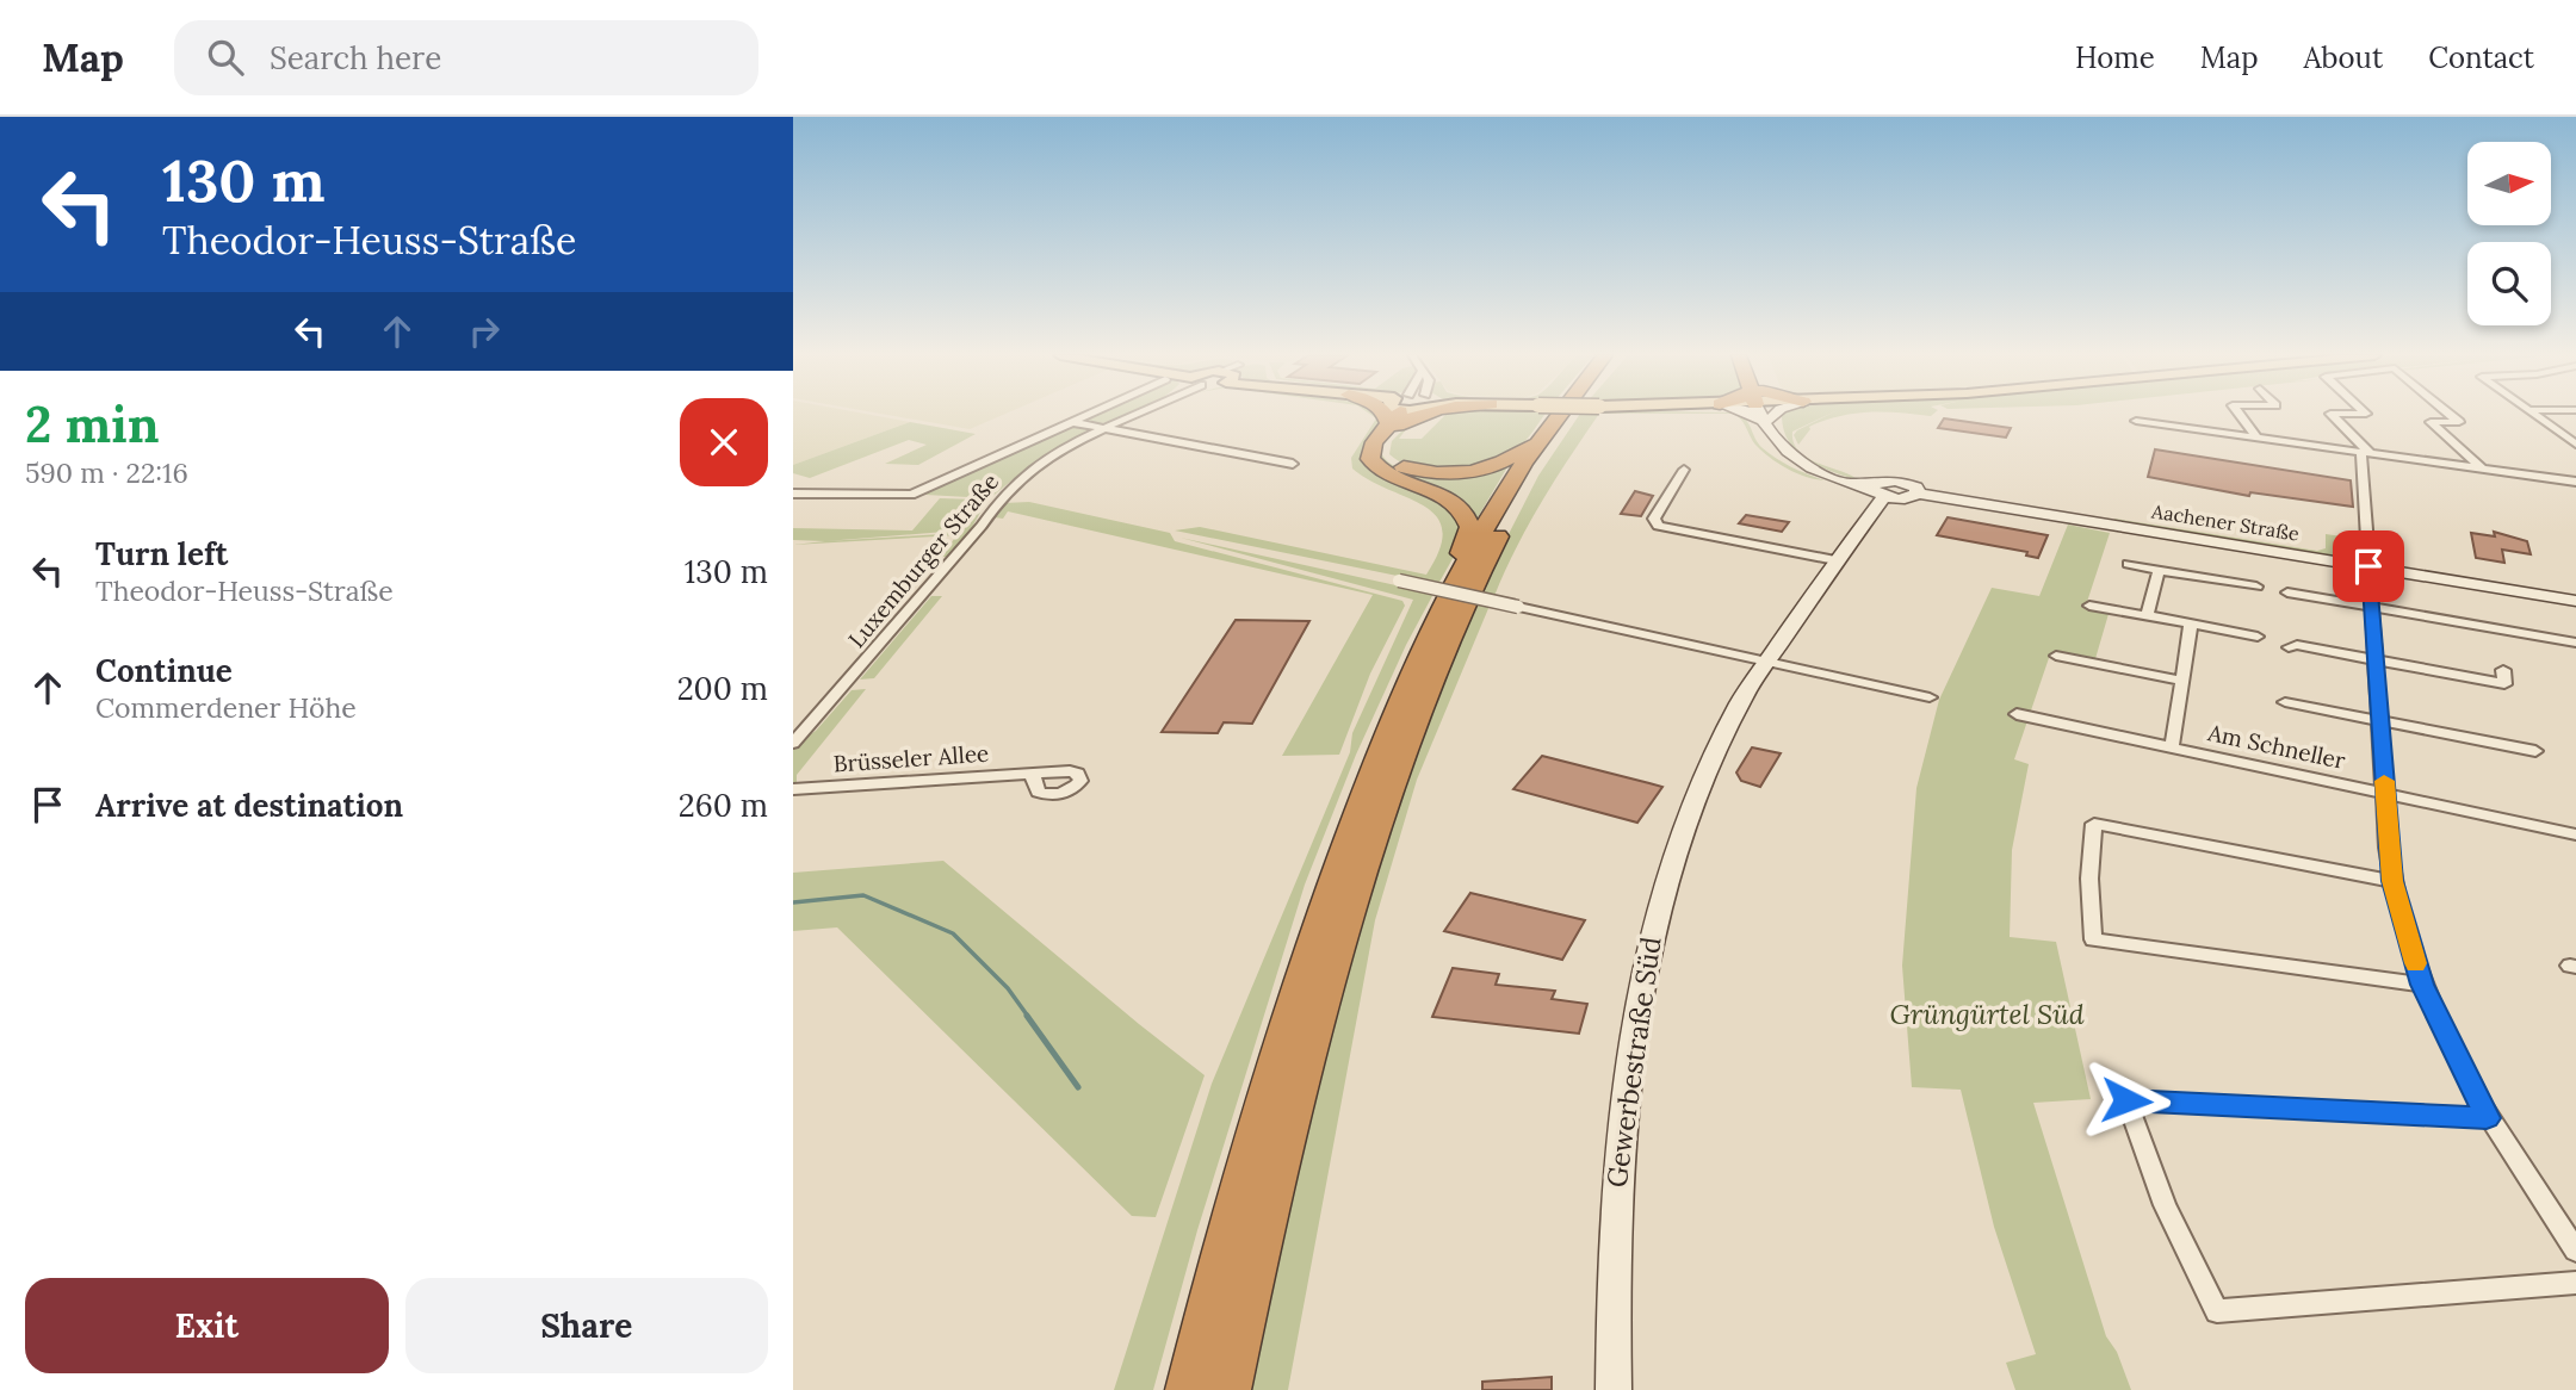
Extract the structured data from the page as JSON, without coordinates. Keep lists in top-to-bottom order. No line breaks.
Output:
{"streets":{"main road":["Aachener Straße","Gewerbestraße Süd"],"street":["Luxemburger Straße","Am Schneller","Brüsseler Allee"]},"crossings":[["Aachener Straße","Gewerbestraße Süd"]],"parks":["Grüngürtel Süd"],"north":"right","page":{"header":"Map","search":"Search here","nav":["Home","Map","About","Contact"],"turn":["130 m","Theodor-Heuss-Straße"],"heading":["2 min","590 m · 22:16"],"list":[{"name":"Turn left","note":"Theodor-Heuss-Straße","value":"130 m"},{"name":"Continue","note":"Commerdener Höhe","value":"200 m"},{"name":"Arrive at destination","value":"260 m"}],"buttons":["Exit","Share"]}}
